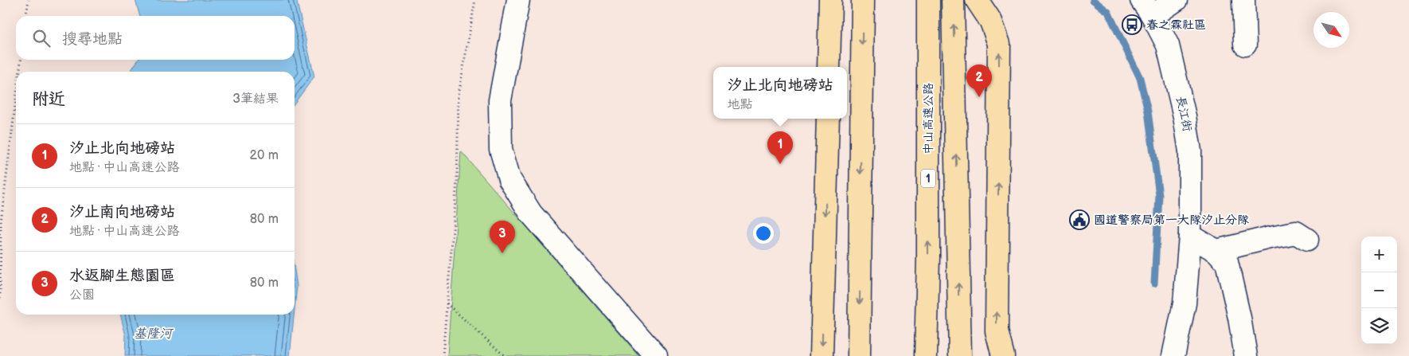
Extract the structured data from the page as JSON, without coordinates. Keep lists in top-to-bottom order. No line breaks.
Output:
{"streets":{"highway":["中山高速公路","1"],"lane":["長江街"]},"water":["基隆河"],"places":{"bus stop":["春之霖社區"],"public building":["國道警察局第一大隊汐止分隊"]},"north":"bottom right","page":{"search":"搜尋地點","pins":["2","1","3"],"popup":["汐止北向地磅站","地點"],"heading":["附近","3筆結果"],"list":[{"mark":"1","name":"汐止北向地磅站","note":"地點 · 中山高速公路","value":"20 m"},{"mark":"2","name":"汐止南向地磅站","note":"地點 · 中山高速公路","value":"80 m"},{"mark":"3","name":"水返腳生態園區","note":"公園","value":"80 m"}],"map_buttons":["+","−"]}}
